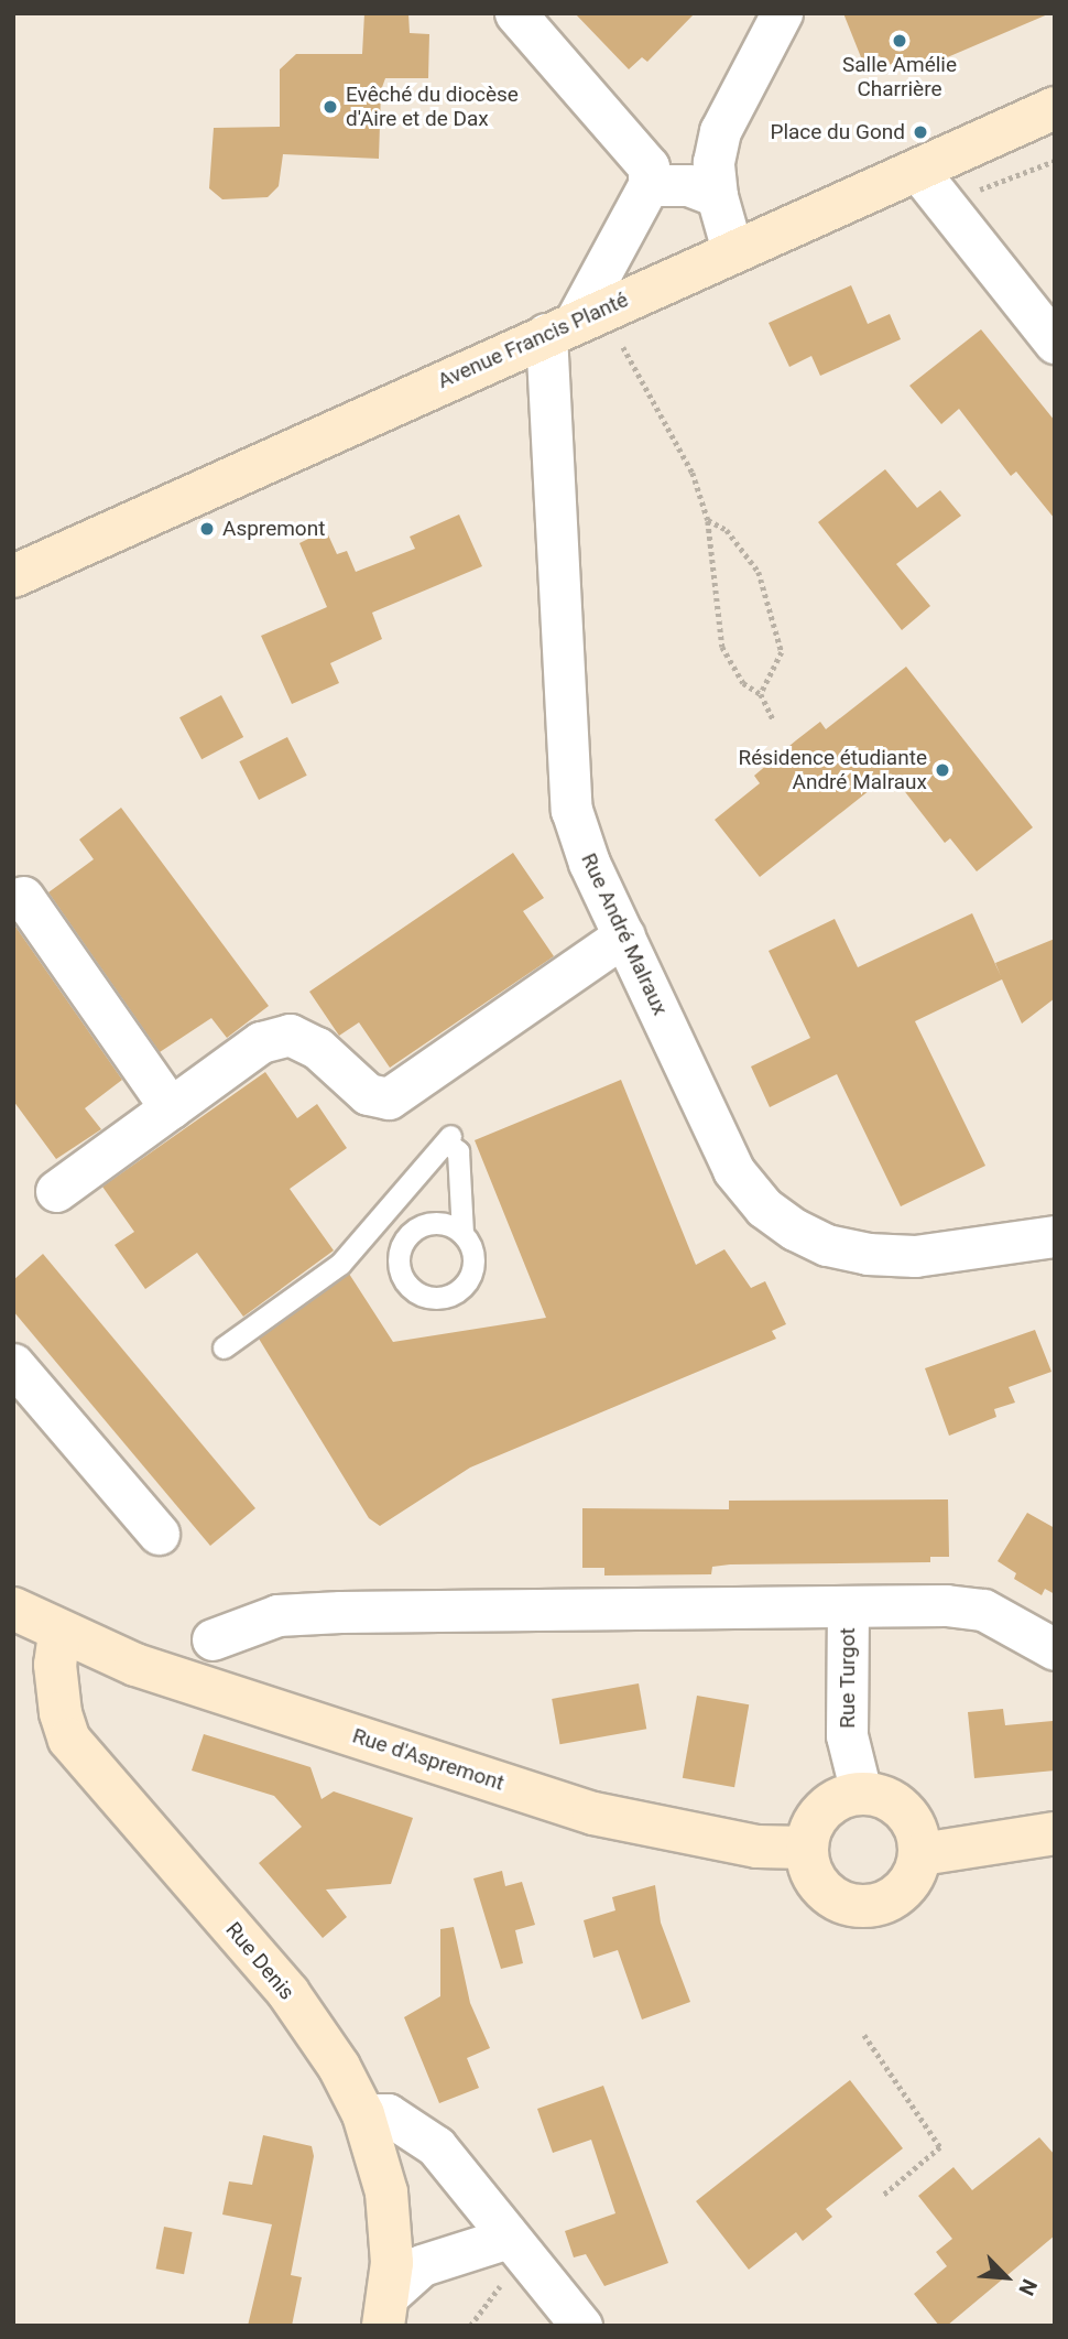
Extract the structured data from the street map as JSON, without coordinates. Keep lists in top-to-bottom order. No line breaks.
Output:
{"streets":{"street":["Avenue Francis Planté","Rue André Malraux","Rue Turgot","Rue d'Aspremont","Rue Denis"]},"crossings":[["Avenue Francis Planté","Rue André Malraux"],["Rue Turgot","Rue d'Aspremont"],["Rue d'Aspremont","Rue Denis"]],"places":["Salle Amélie Charrière","Evêché du diocèse d'Aire et de Dax","Place du Gond","Aspremont","Résidence étudiante André Malraux"],"north":"bottom right"}
